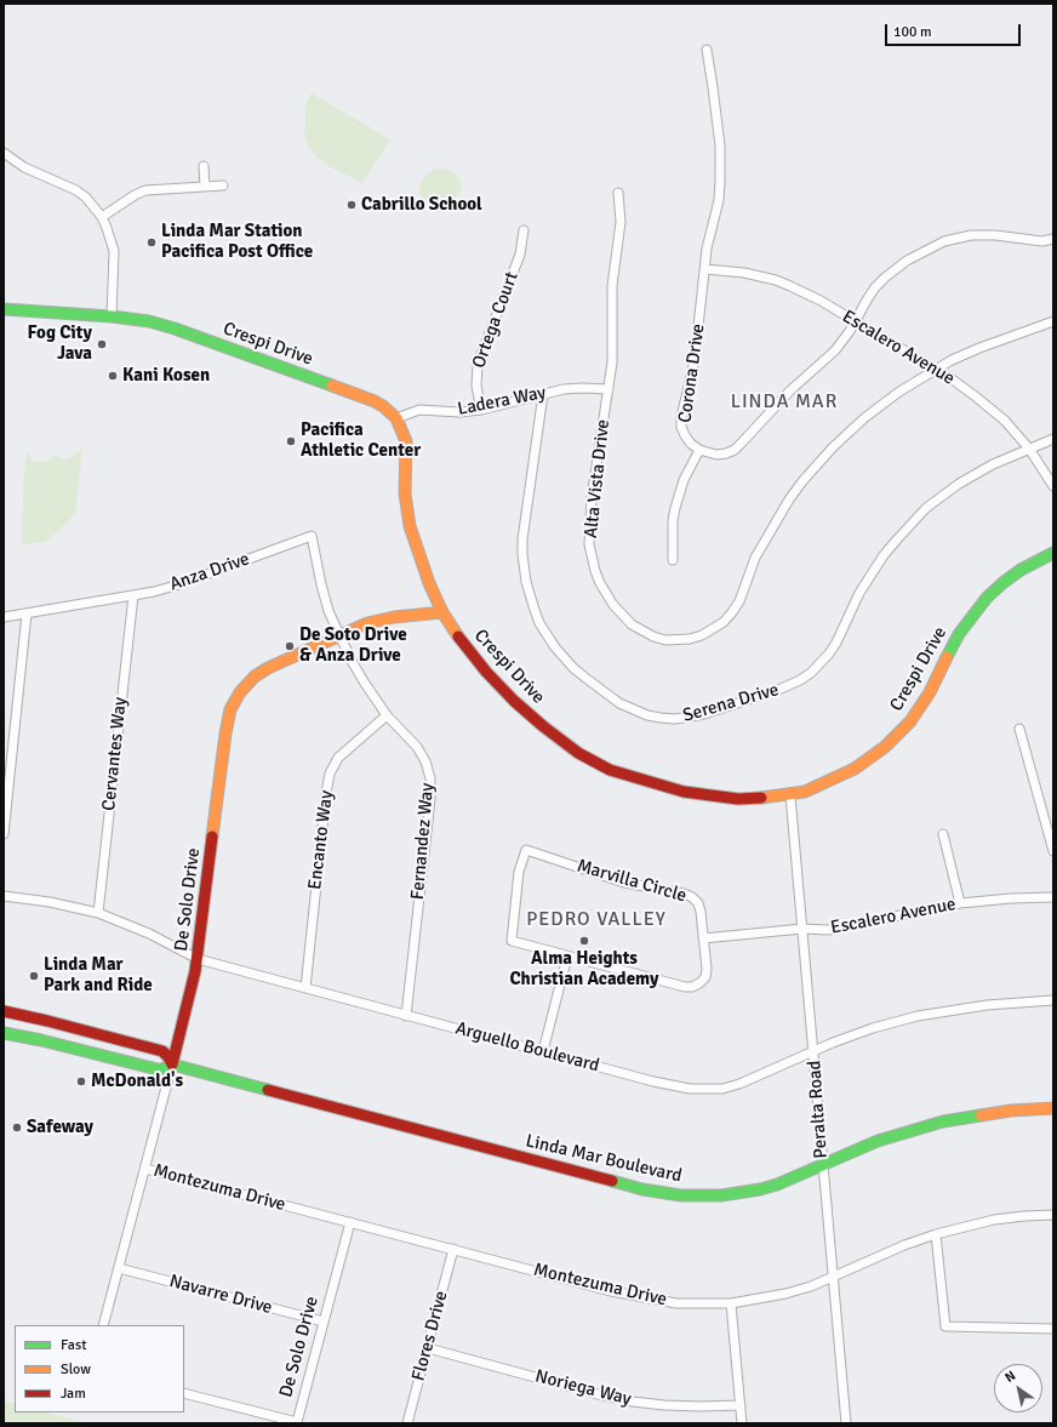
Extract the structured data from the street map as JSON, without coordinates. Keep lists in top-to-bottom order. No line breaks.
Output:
{"streets":{"street":["Ortega Court","Crespi Drive","Escalero Avenue","Corona Drive","Ladera Way","Alta Vista Drive","Anza Drive","Serena Drive","Cervantes Way","Encanto Way","Fernandez Way","Marvilla Circle","De Solo Drive","Arguello Boulevard","Peralta Road","Linda Mar Boulevard","Montezuma Drive","Navarre Drive","Flores Drive","Noriega Way"]},"crossings":[["Ortega Court","Ladera Way"],["Crespi Drive","Ladera Way"],["Crespi Drive","De Solo Drive"],["Crespi Drive","Peralta Road"],["Escalero Avenue","Corona Drive"],["Escalero Avenue","Alta Vista Drive"],["Escalero Avenue","Serena Drive"],["Escalero Avenue","Marvilla Circle"],["Escalero Avenue","Peralta Road"],["Ladera Way","Alta Vista Drive"],["Ladera Way","Serena Drive"],["Anza Drive","Cervantes Way"],["Anza Drive","Fernandez Way"],["Anza Drive","De Solo Drive"],["Cervantes Way","Arguello Boulevard"],["Encanto Way","Fernandez Way"],["Encanto Way","Arguello Boulevard"],["Fernandez Way","De Solo Drive"],["Fernandez Way","Arguello Boulevard"],["De Solo Drive","Arguello Boulevard"],["De Solo Drive","Linda Mar Boulevard"],["De Solo Drive","Montezuma Drive"],["De Solo Drive","Navarre Drive"],["Arguello Boulevard","Peralta Road"],["Peralta Road","Linda Mar Boulevard"],["Peralta Road","Montezuma Drive"],["Montezuma Drive","Flores Drive"],["Flores Drive","Noriega Way"]],"districts":["LINDA MAR","PEDRO VALLEY"],"places":["Cabrillo School","Linda Mar Station Pacifica Post Office","Fog City Java","Kani Kosen","Pacifica Athletic Center","De Soto Drive & Anza Drive","Alma Heights Christian Academy","Linda Mar Park and Ride","McDonald's","Safeway"],"legend":["Fast","Slow","Jam"],"scale_bar":"100 m","north":"top left"}
